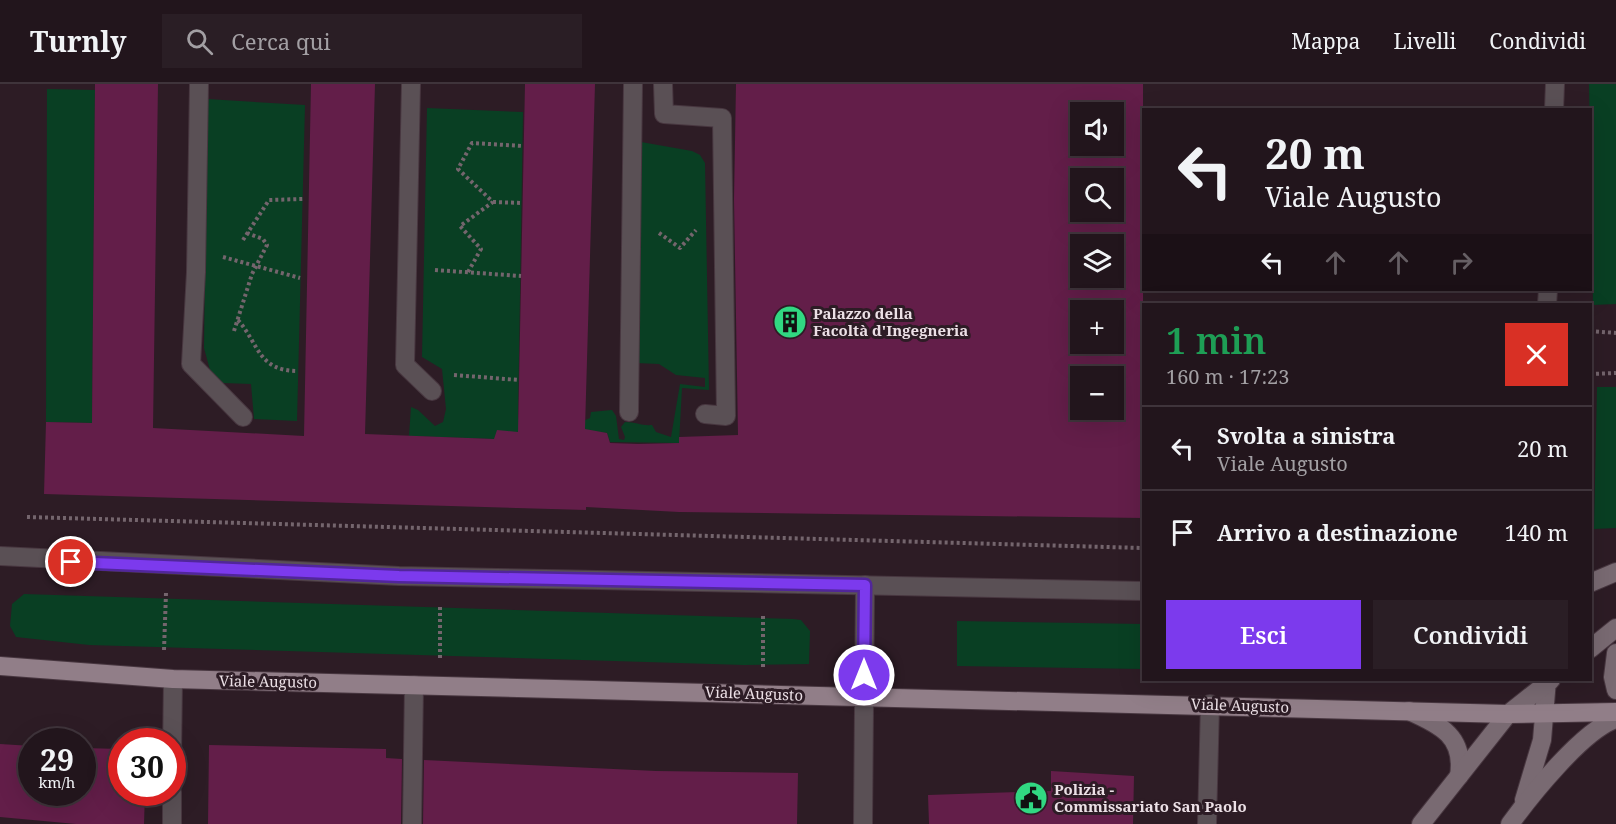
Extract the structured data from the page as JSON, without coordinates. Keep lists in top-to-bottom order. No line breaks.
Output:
{"streets":{"main road":["Viale Augusto"]},"places":{"building":["Palazzo della Facoltà d'Ingegneria"],"public building":["Polizia - Commissariato San Paolo"]},"page":{"header":"Turnly","search":"Cerca qui","nav":["Mappa","Livelli","Condividi"],"map_buttons":["+","−"],"turn":["20 m","Viale Augusto"],"heading":["1 min","160 m · 17:23"],"list":[{"name":"Svolta a sinistra","note":"Viale Augusto","value":"20 m"},{"name":"Arrivo a destinazione","value":"140 m"}],"buttons":["Esci","Condividi"],"speed":"29 km/h","limit":"30"}}
